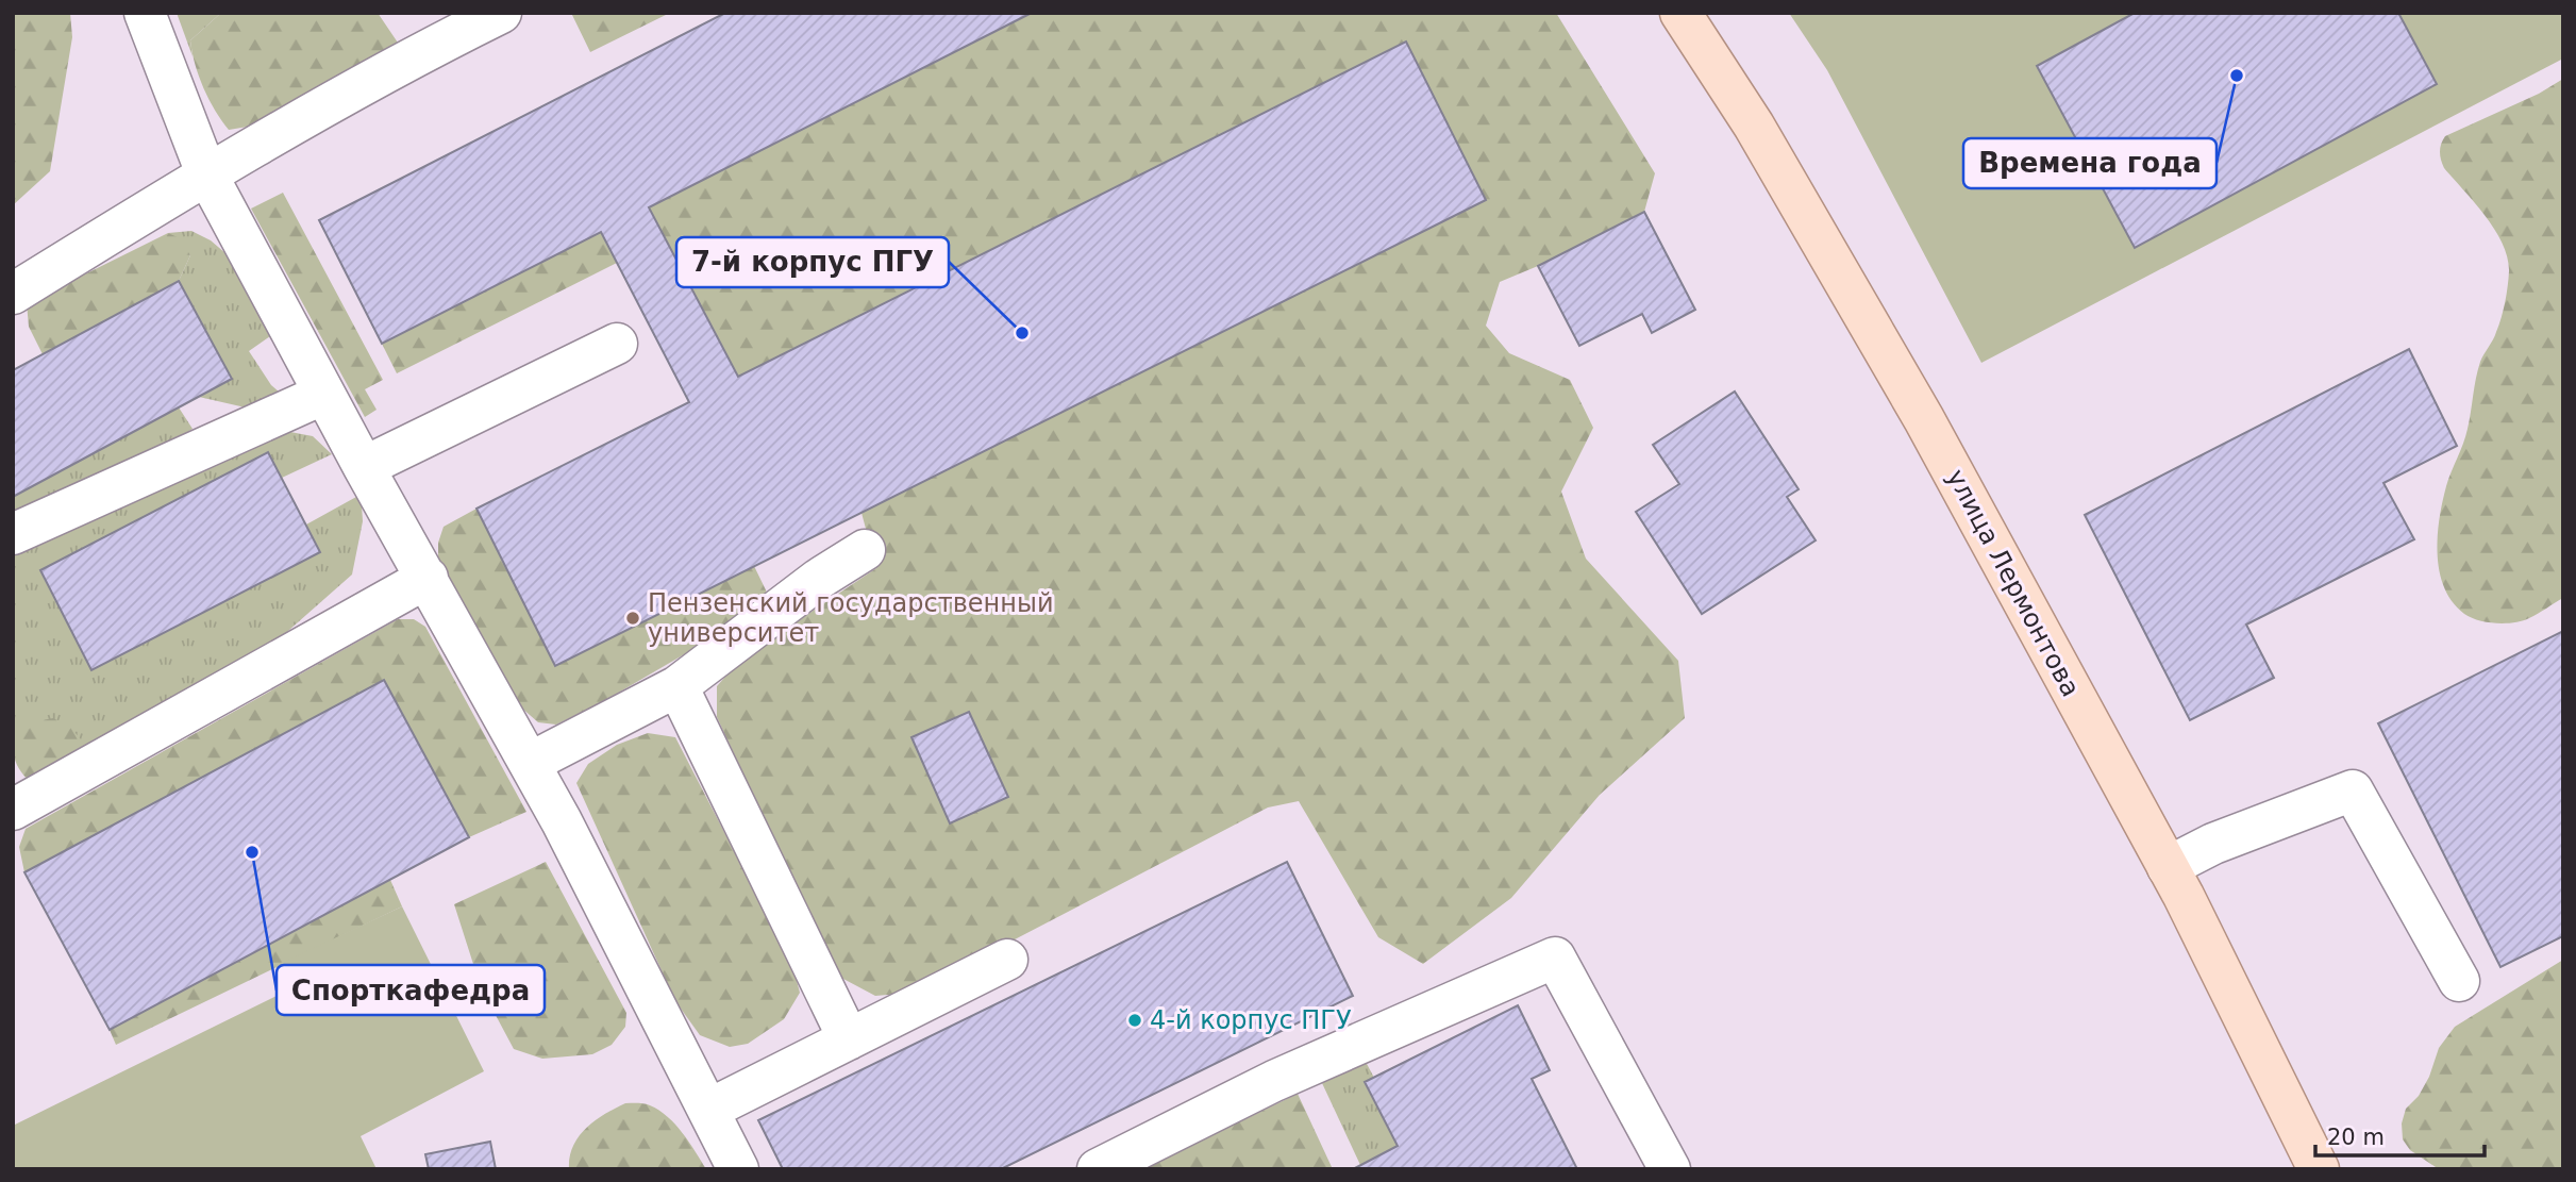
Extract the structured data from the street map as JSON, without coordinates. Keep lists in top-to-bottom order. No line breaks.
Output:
{"streets":{"main road":["улица Лермонтова"]},"places":["Времена года","7-й корпус ПГУ","Пензенский государственный университет","Спорткафедра","4-й корпус ПГУ"],"scale_bar":"20 m"}
